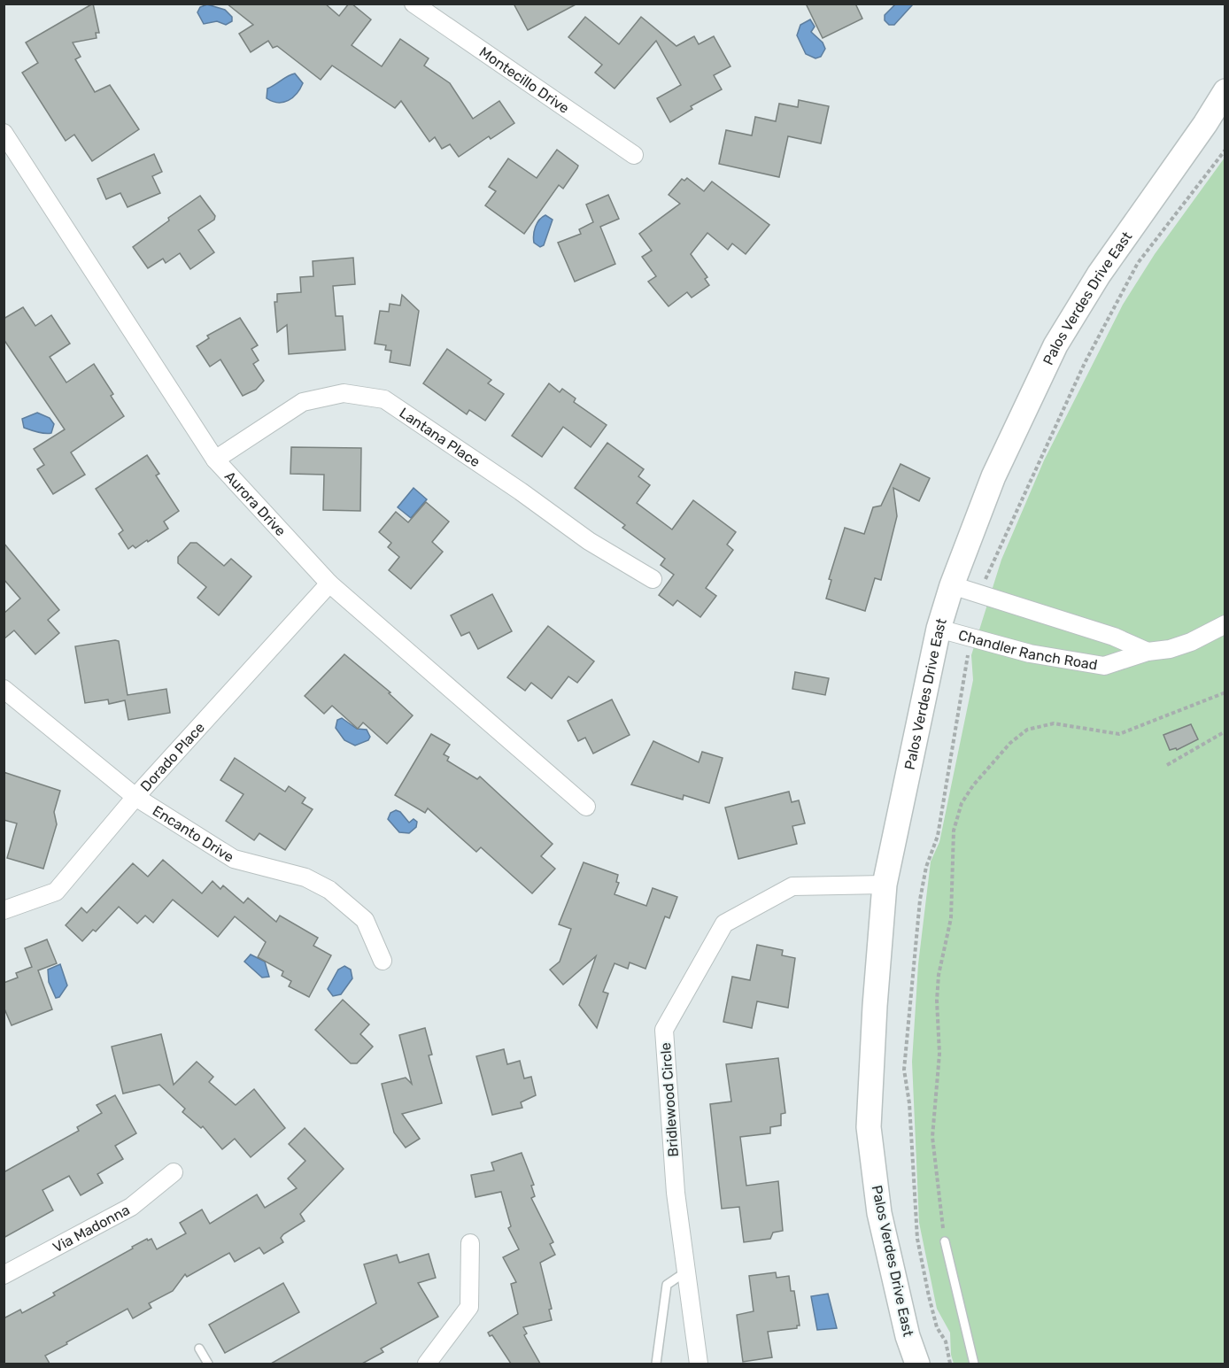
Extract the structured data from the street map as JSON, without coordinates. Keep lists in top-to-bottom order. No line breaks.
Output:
{"streets":{"main road":["Palos Verdes Drive East"],"street":["Montecillo Drive","Lantana Place","Aurora Drive","Chandler Ranch Road","Dorado Place","Encanto Drive","Bridlewood Circle","Via Madonna"]},"crossings":[["Palos Verdes Drive East","Chandler Ranch Road"],["Palos Verdes Drive East","Bridlewood Circle"],["Lantana Place","Aurora Drive"],["Aurora Drive","Dorado Place"],["Dorado Place","Encanto Drive"]]}
